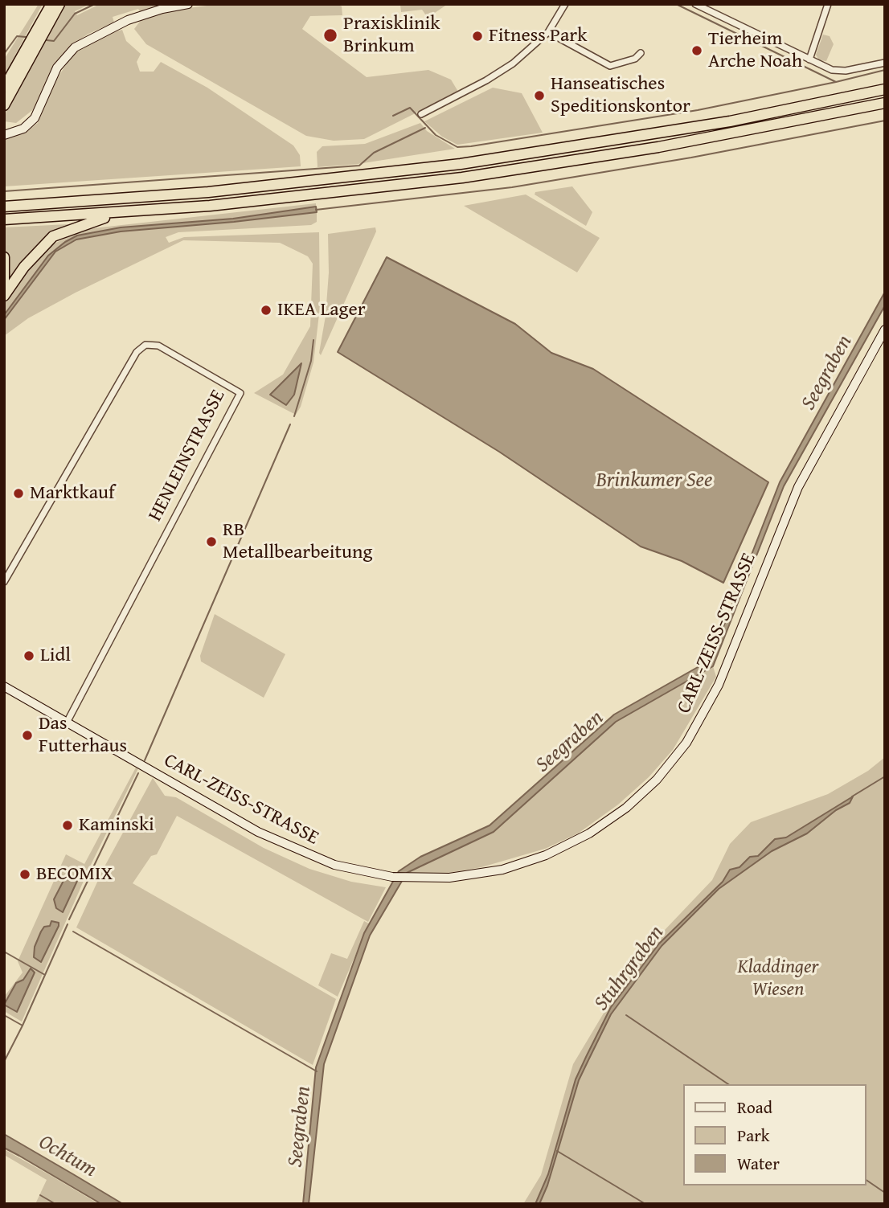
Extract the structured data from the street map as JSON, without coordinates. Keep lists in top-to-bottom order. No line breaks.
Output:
{"streets":{"main road":["CARL-ZEISS-STRASSE"],"street":["HENLEINSTRASSE"]},"crossings":[["HENLEINSTRASSE","CARL-ZEISS-STRASSE"]],"water":["Seegraben","Brinkumer See","Stuhrgraben","Ochtum"],"parks":["Kladdinger Wiesen"],"places":["Praxisklinik Brinkum","Fitness Park","Tierheim Arche Noah","Hanseatisches Speditionskontor","IKEA Lager","Marktkauf","RB Metallbearbeitung","Lidl","Das Futterhaus","Kaminski","BECOMIX"],"legend":["Road","Park","Water"]}
